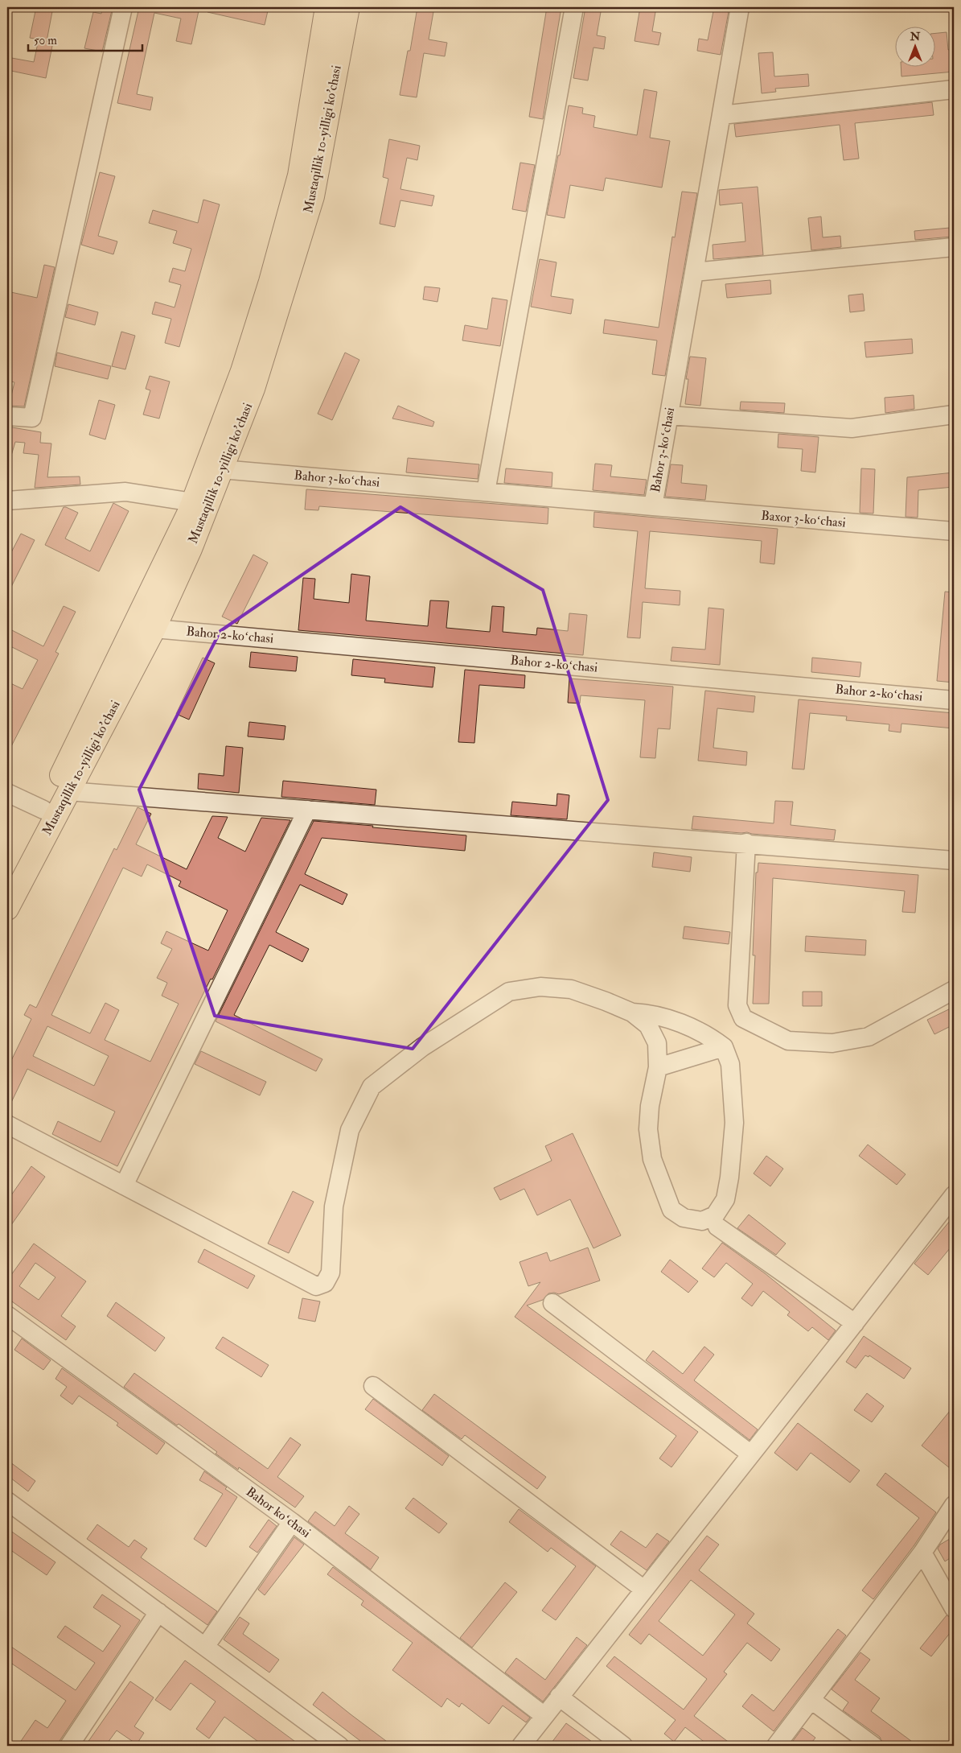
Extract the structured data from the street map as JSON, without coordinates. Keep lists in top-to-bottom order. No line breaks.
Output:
{"streets":{"main road":["Mustaqillik 10-yilligi ko'chasi"],"street":["Bahor 3-koʻchasi","Baxor 3-koʻchasi","Bahor 2-koʻchasi","Bahor koʻchasi"]},"crossings":[["Mustaqillik 10-yilligi ko'chasi","Bahor 3-koʻchasi"],["Mustaqillik 10-yilligi ko'chasi","Bahor 2-koʻchasi"],["Bahor 3-koʻchasi","Baxor 3-koʻchasi"]],"scale_bar":"50 m","north":"top"}
